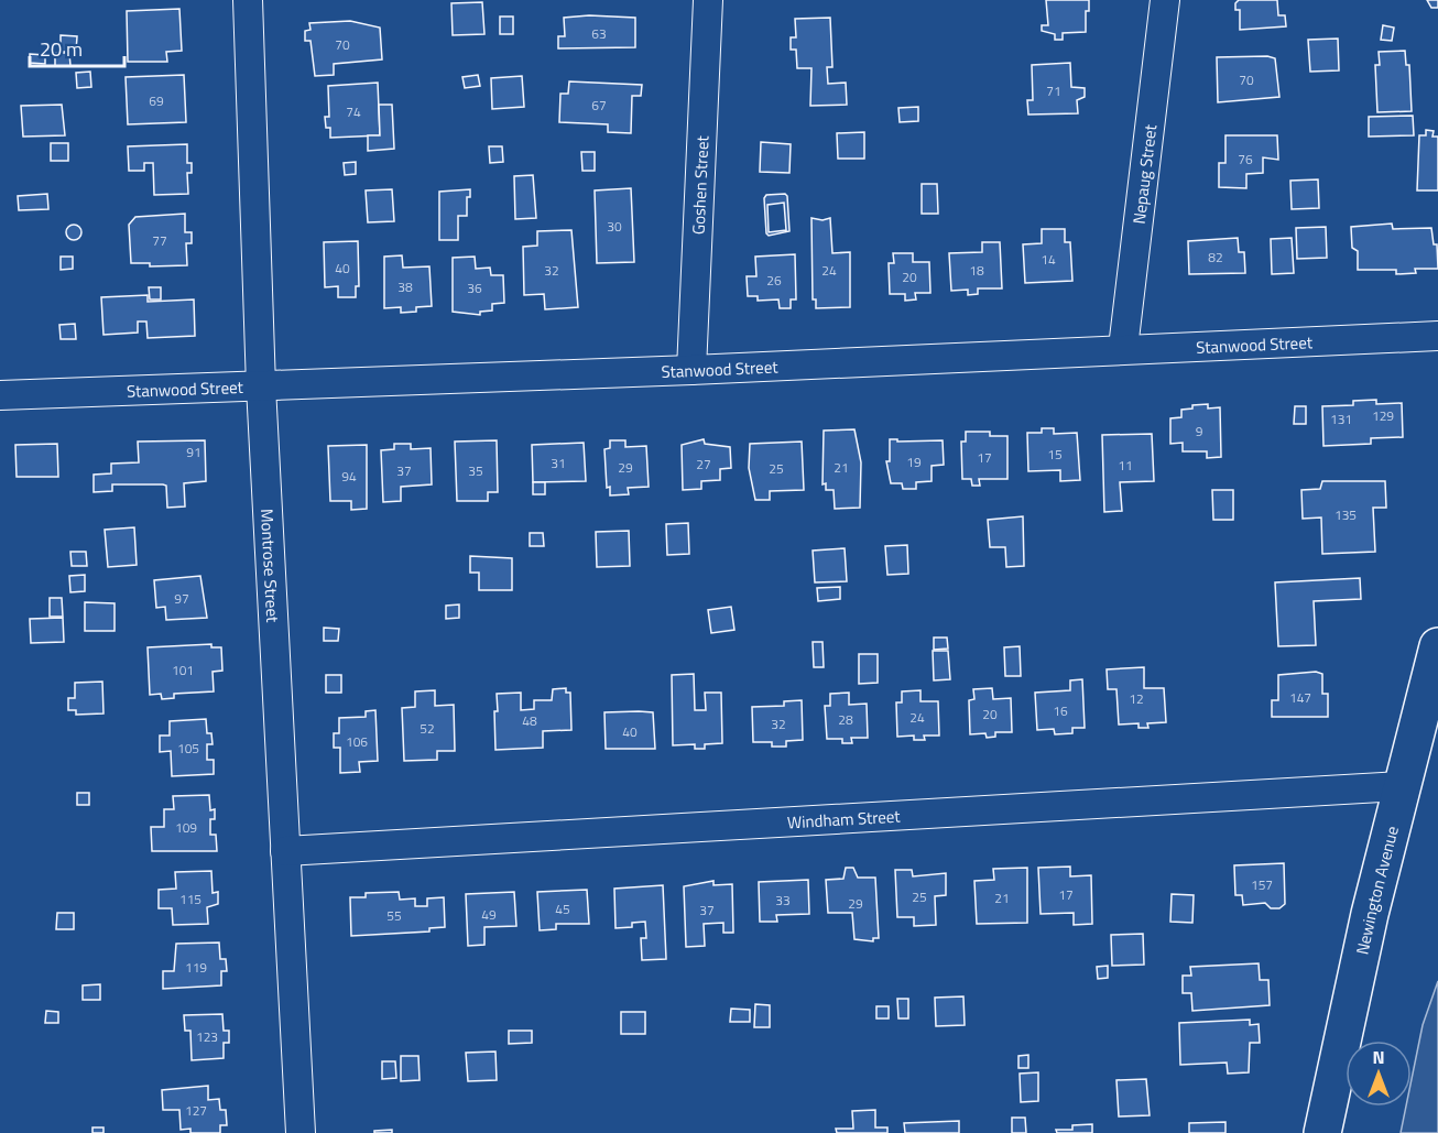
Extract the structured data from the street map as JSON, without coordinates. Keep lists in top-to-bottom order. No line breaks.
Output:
{"streets":{"main road":["Newington Avenue"],"street":["Nepaug Street","Goshen Street","Stanwood Street","Montrose Street","Windham Street"]},"crossings":[["Nepaug Street","Stanwood Street"],["Goshen Street","Stanwood Street"],["Stanwood Street","Montrose Street"],["Montrose Street","Windham Street"],["Windham Street","Newington Avenue"]],"house_numbers":["63","70","70","71","69","67","74","76","30","77","82","14","40","32","24","18","20","26","38","36","129","131","9","91","15","17","19","31","27","11","29","21","25","37","35","94","135","97","101","147","12","16","20","24","28","48","32","52","40","106","105","109","157","17","25","21","115","33","29","45","37","49","55","119","123","127"],"scale_bar":"20 m","north":"top"}
